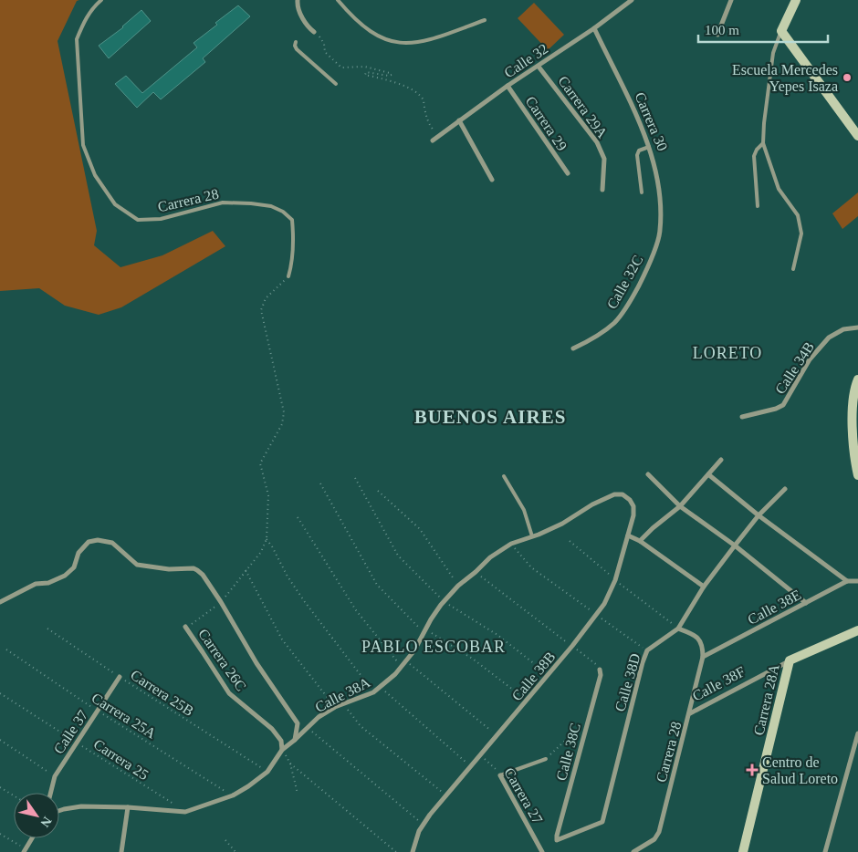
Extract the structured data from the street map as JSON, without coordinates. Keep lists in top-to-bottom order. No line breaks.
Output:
{"streets":{"street":["Calle 32","Carrera 29A","Carrera 30","Carrera 29","Carrera 28","Calle 32C","Calle 34B","Calle 38E","Carrera 26C","Calle 38B","Calle 38D","Calle 38F","Calle 38A","Carrera 28A","Calle 37","Calle 38C","Carrera 27"],"path":["Carrera 25B","Carrera 25A","Carrera 25"]},"crossings":[["Calle 32","Carrera 29A"],["Calle 32","Carrera 30"],["Calle 32","Carrera 29"],["Carrera 30","Calle 32C"],["Carrera 28","Calle 38E"],["Carrera 28","Calle 38D"],["Carrera 28","Calle 38F"],["Carrera 26C","Calle 38A"],["Calle 38B","Calle 38A"],["Calle 38B","Carrera 27"],["Calle 38D","Calle 38C"],["Calle 38F","Carrera 28A"],["Carrera 25B","Calle 38A"],["Carrera 25B","Calle 37"],["Calle 38A","Carrera 25A"],["Calle 38A","Carrera 25"],["Carrera 25A","Calle 37"],["Calle 37","Carrera 25"]],"districts":["LORETO","BUENOS AIRES","PABLO ESCOBAR"],"places":{"other":["Escuela Mercedes Yepes Isaza"],"health":["Centro de Salud Loreto"]},"scale_bar":"100 m","north":"bottom right"}
